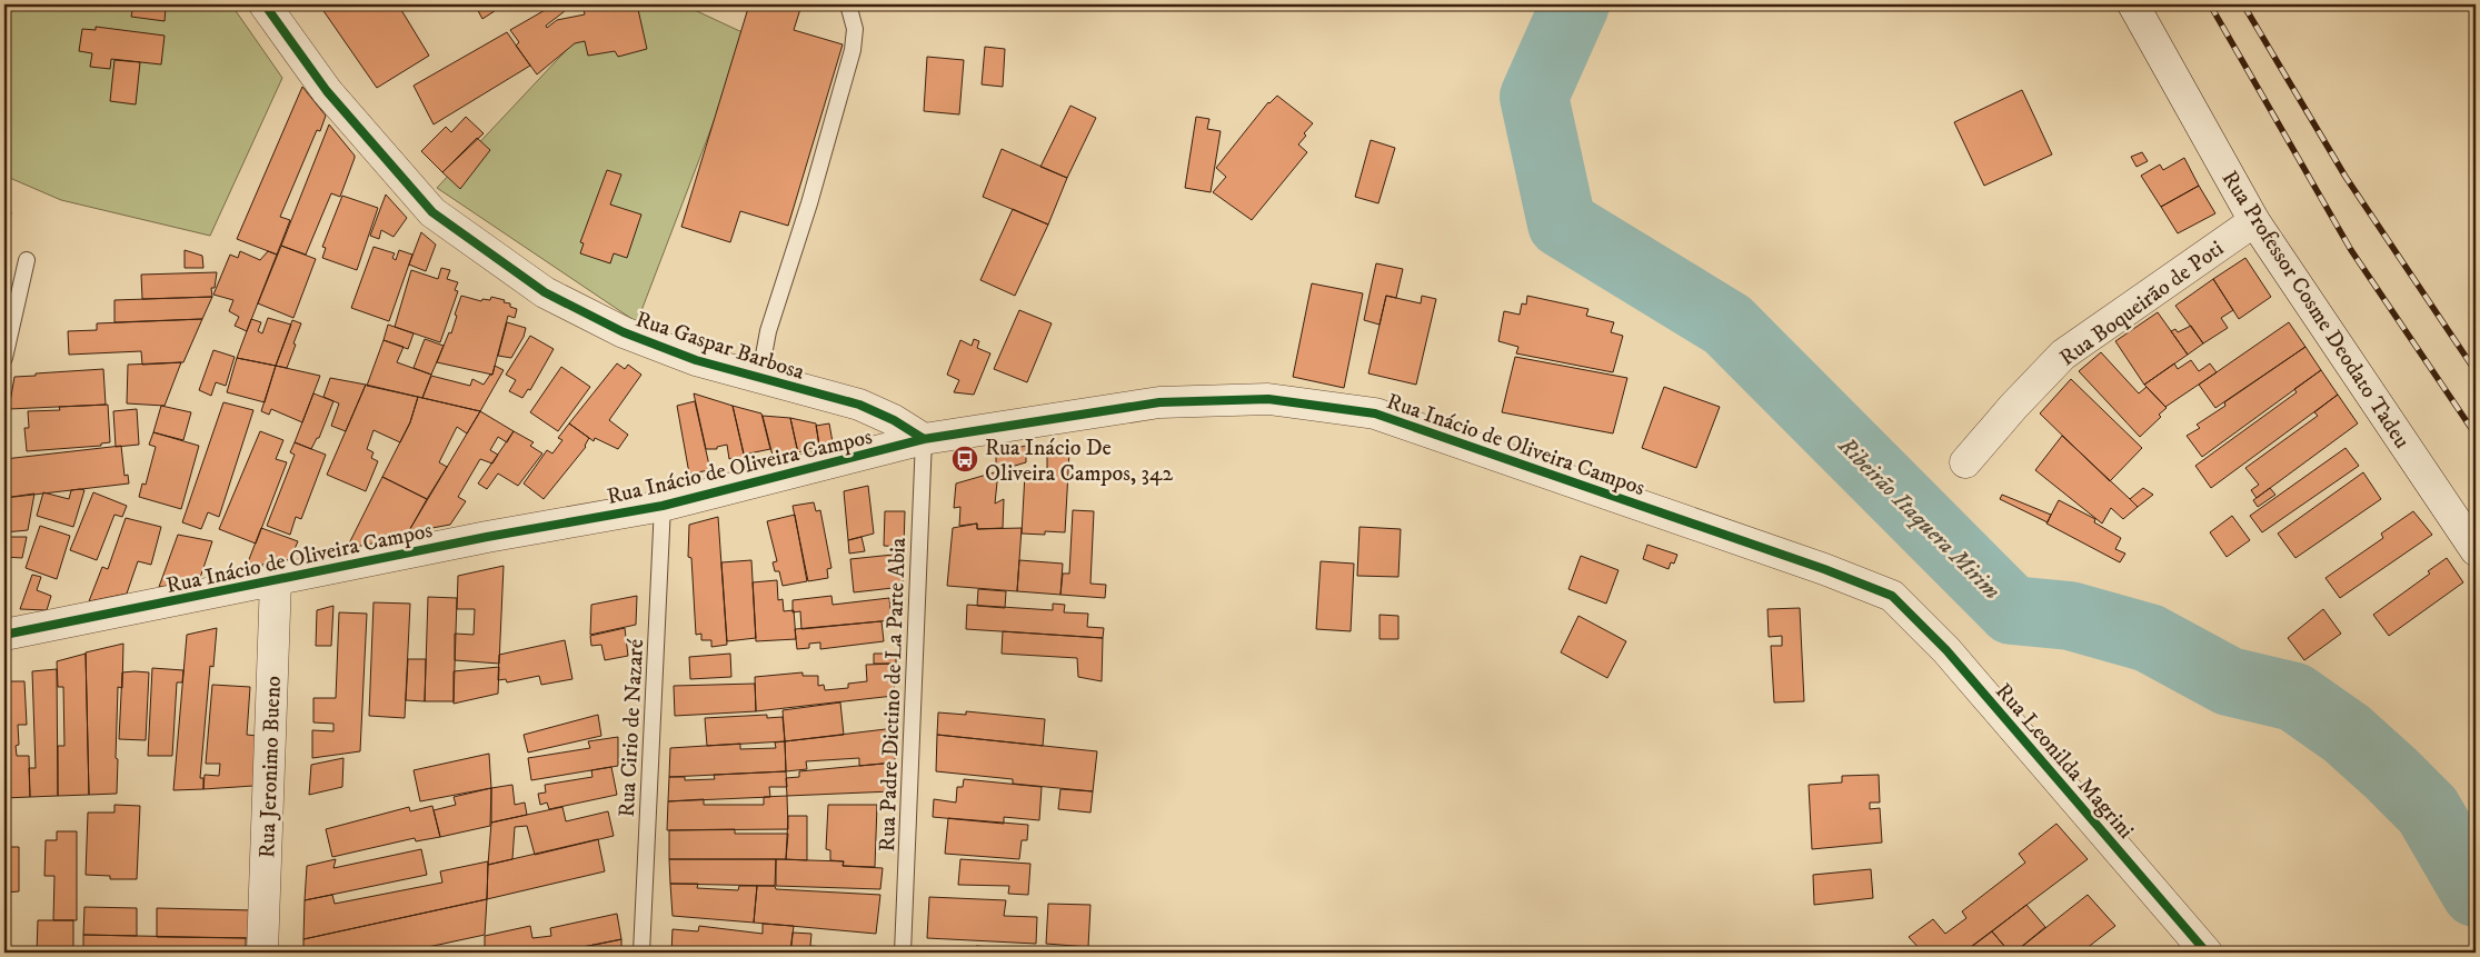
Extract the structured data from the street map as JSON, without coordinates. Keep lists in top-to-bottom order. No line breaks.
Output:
{"streets":{"street":["Rua Boqueirão de Poti","Rua Professor Cosme Deodato Tadeu","Rua Gaspar Barbosa","Rua Inácio de Oliveira Campos","Rua Leonilda Magrini","Rua Jeronimo Bueno"],"lane":["Rua Padre Dictino de La Parte Abia","Rua Cirio de Nazaré"]},"crossings":[["Rua Boqueirão de Poti","Rua Professor Cosme Deodato Tadeu"],["Rua Gaspar Barbosa","Rua Inácio de Oliveira Campos"],["Rua Gaspar Barbosa","Rua Padre Dictino de La Parte Abia"],["Rua Inácio de Oliveira Campos","Rua Padre Dictino de La Parte Abia"],["Rua Inácio de Oliveira Campos","Rua Cirio de Nazaré"],["Rua Inácio de Oliveira Campos","Rua Leonilda Magrini"],["Rua Inácio de Oliveira Campos","Rua Jeronimo Bueno"]],"water":["Ribeirão Itaquera Mirim"],"places":{"bus stop":["Rua Inácio De Oliveira Campos, 342"]}}
